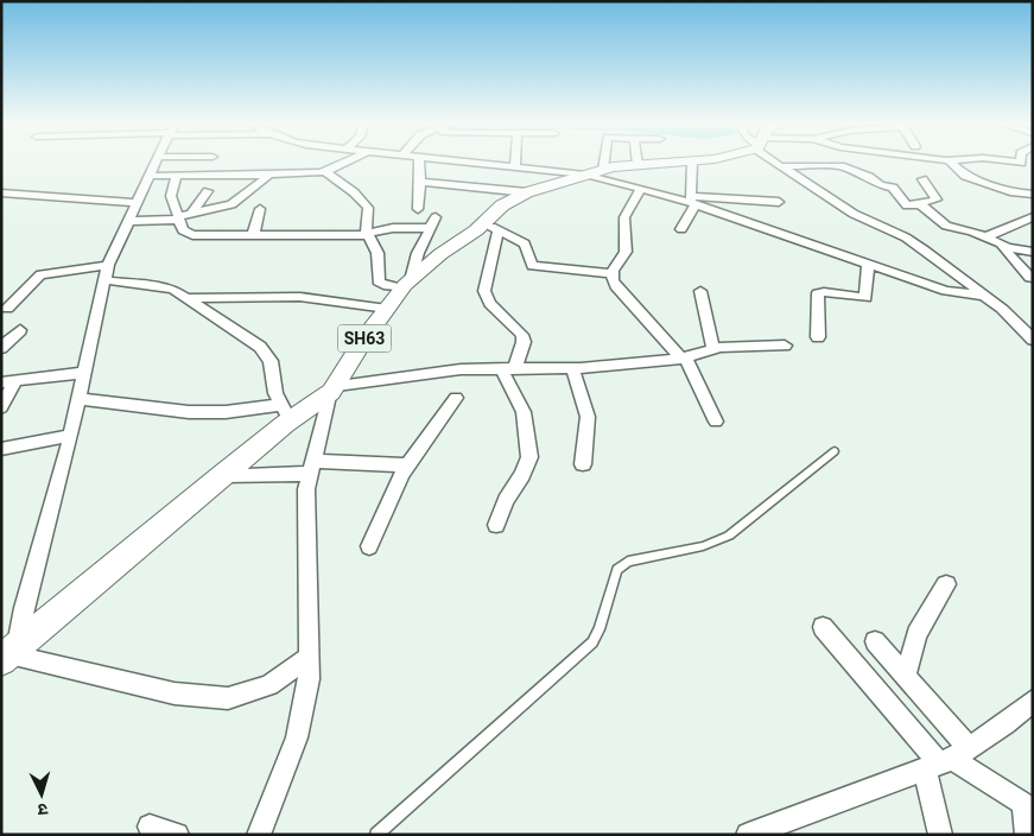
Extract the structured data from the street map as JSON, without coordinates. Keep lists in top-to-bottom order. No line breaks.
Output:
{"streets":{"main road":["SH63"]},"north":"bottom"}
